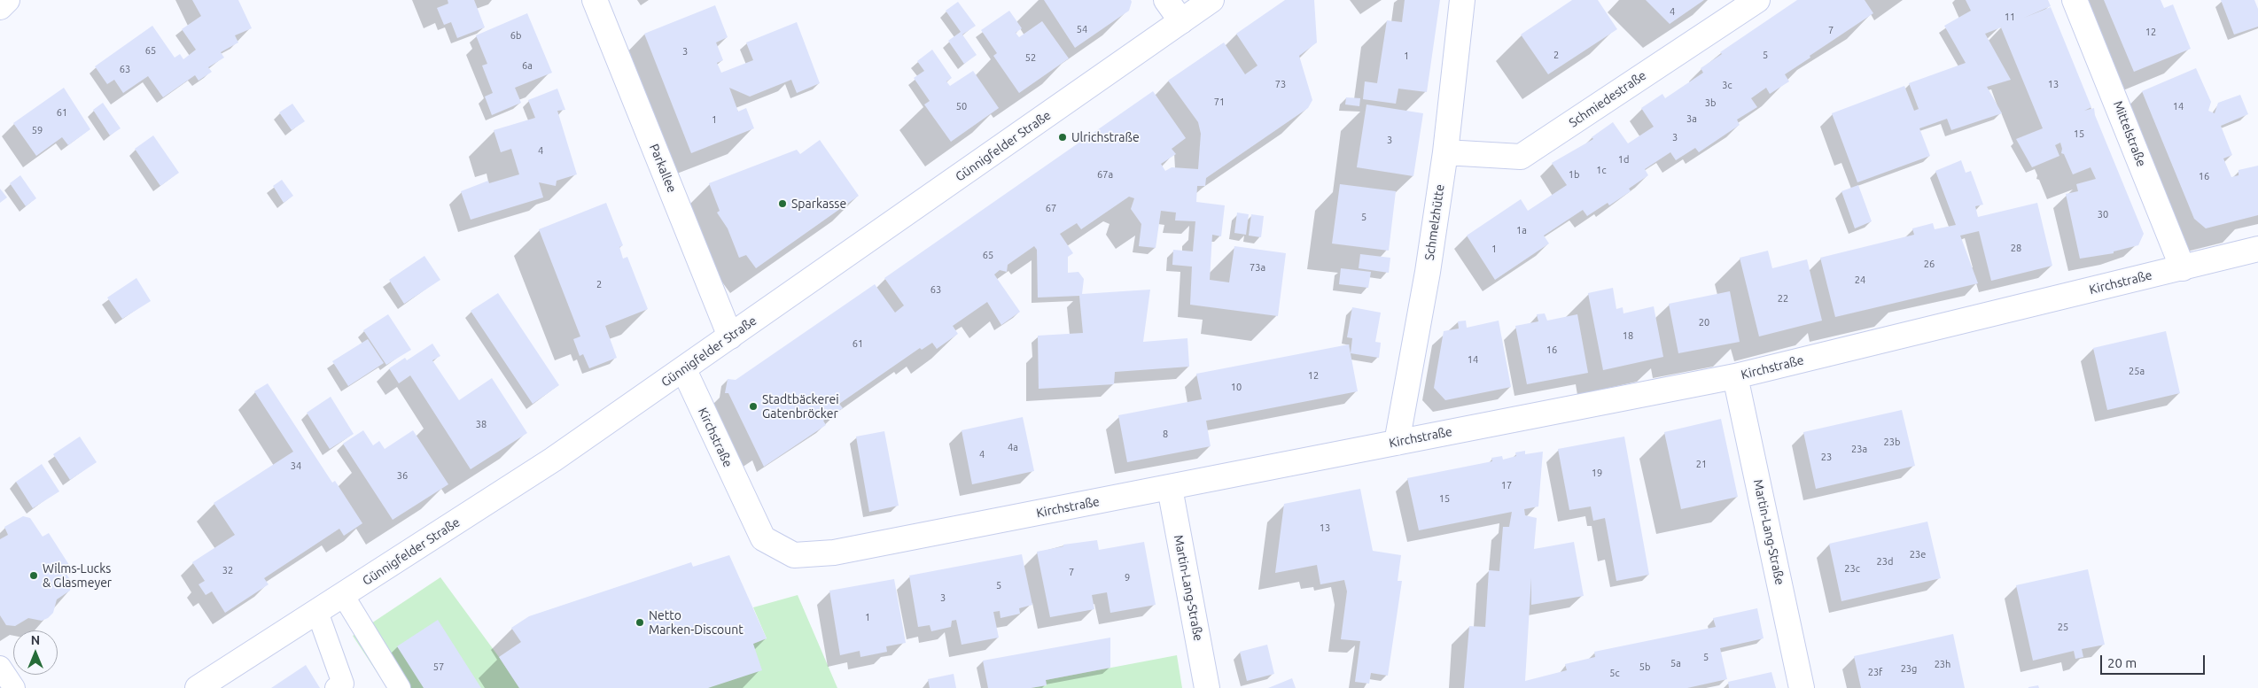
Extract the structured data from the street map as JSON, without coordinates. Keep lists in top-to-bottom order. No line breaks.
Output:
{"streets":{"street":["Schmiedestraße","Mittelstraße","Günnigfelder Straße","Parkallee","Schmelzhütte","Kirchstraße","Martin-Lang-Straße"]},"crossings":[["Schmiedestraße","Schmelzhütte"],["Mittelstraße","Kirchstraße"],["Günnigfelder Straße","Parkallee"],["Günnigfelder Straße","Kirchstraße"],["Schmelzhütte","Kirchstraße"],["Kirchstraße","Martin-Lang-Straße"]],"places":["Ulrichstraße","Sparkasse","Stadtbäckerei Gatenbröcker","Wilms-Lucks & Glasmeyer","Netto Marken-Discount"],"house_numbers":["4","11","54","7","12","6b","65","3","2","5","1","52","6a","63","73","13","3c","71","3b","50","14","61","3a","1","59","15","3","3","4","1d","1c","67a","1b","16","67","30","5","1a","28","1","65","26","73a","24","2","63","22","20","18","61","16","14","25a","12","10","38","8","23b","4a","23a","4","23","21","34","19","36","17","15","13","23e","23d","23c","32","7","9","5","3","1","25","5","5a","23h","57","5b","23g","23f","5c"],"scale_bar":"20 m","north":"top"}
